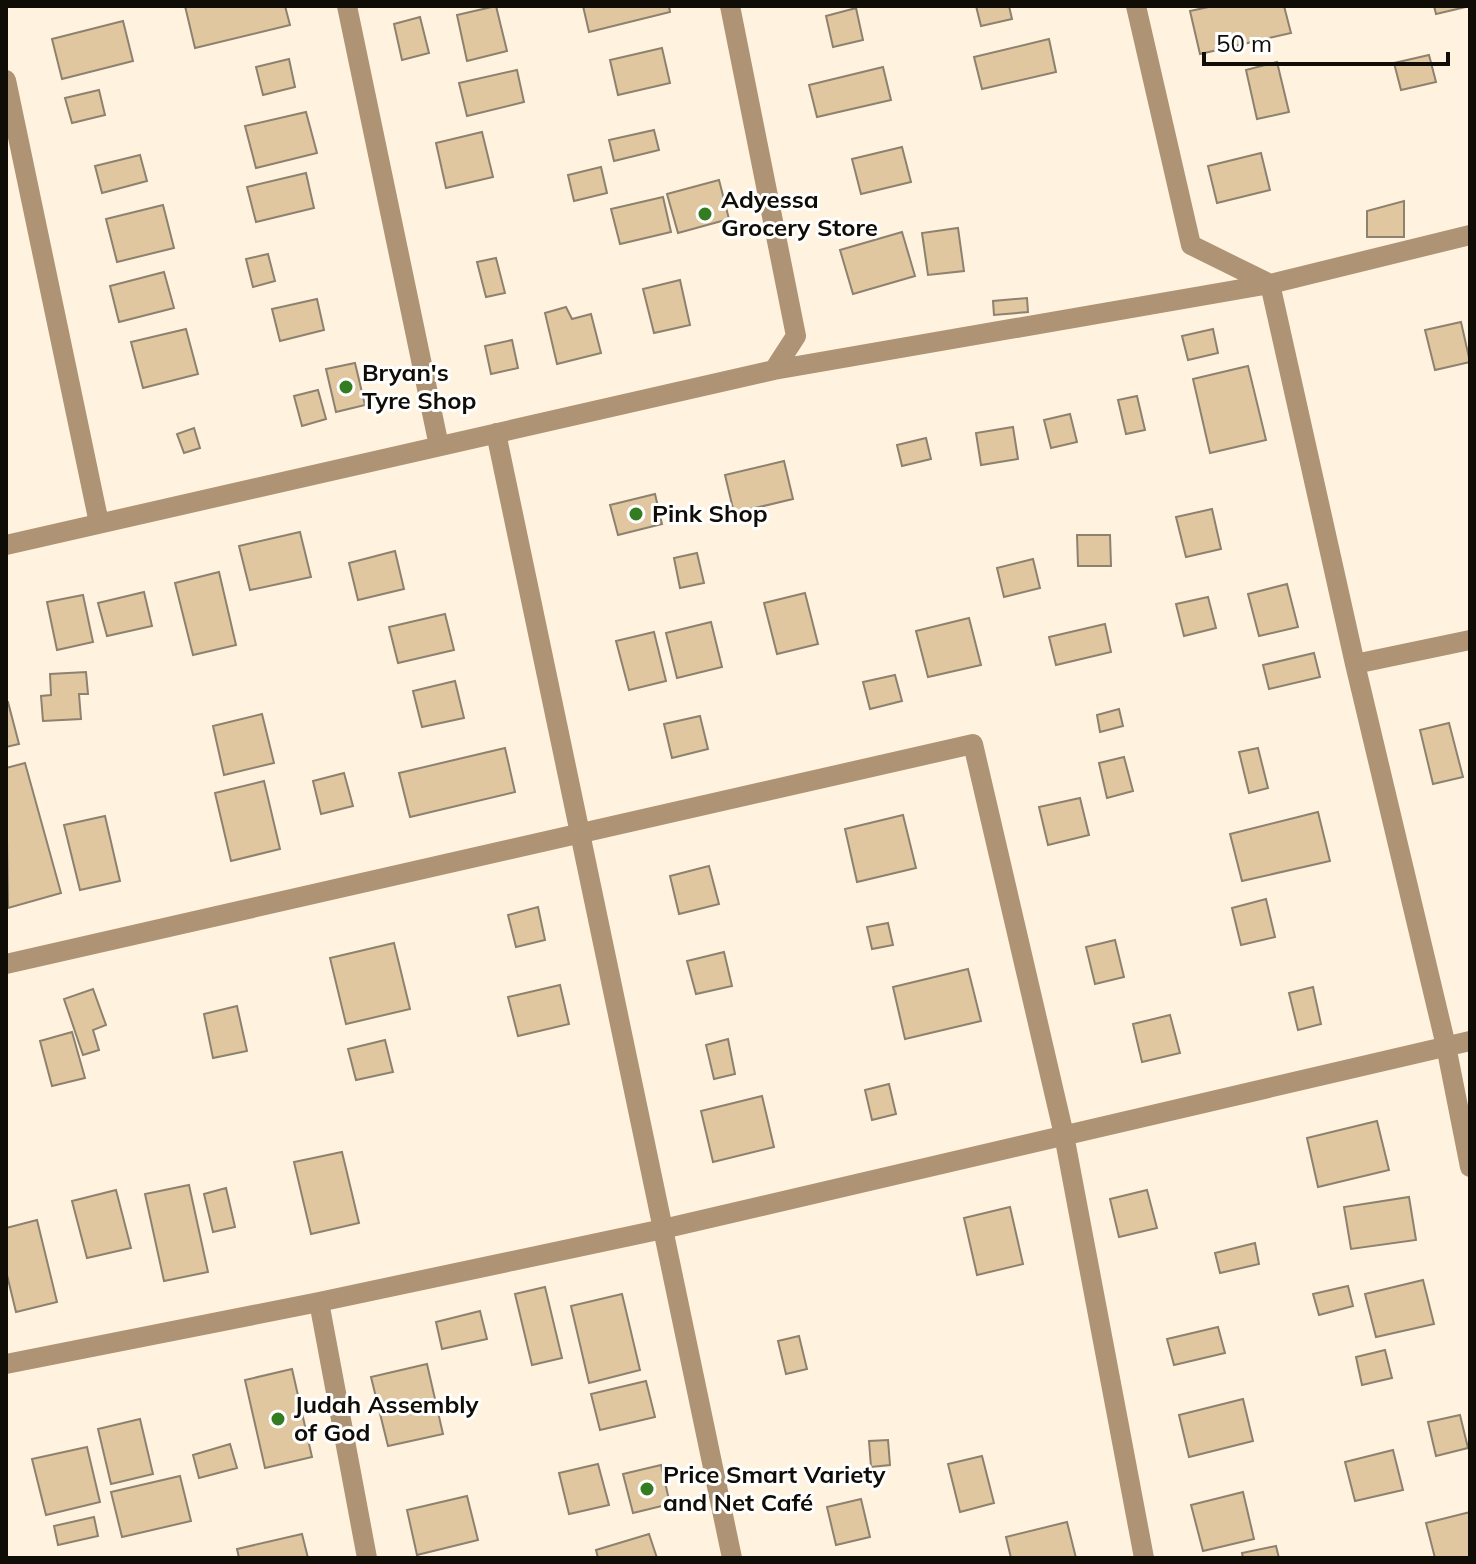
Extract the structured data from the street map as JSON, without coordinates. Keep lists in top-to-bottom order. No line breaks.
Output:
{"places":["Adyessa Grocery Store","Bryan's Tyre Shop","Pink Shop","Judah Assembly of God","Price Smart Variety and Net Café"],"scale_bar":"50 m"}
